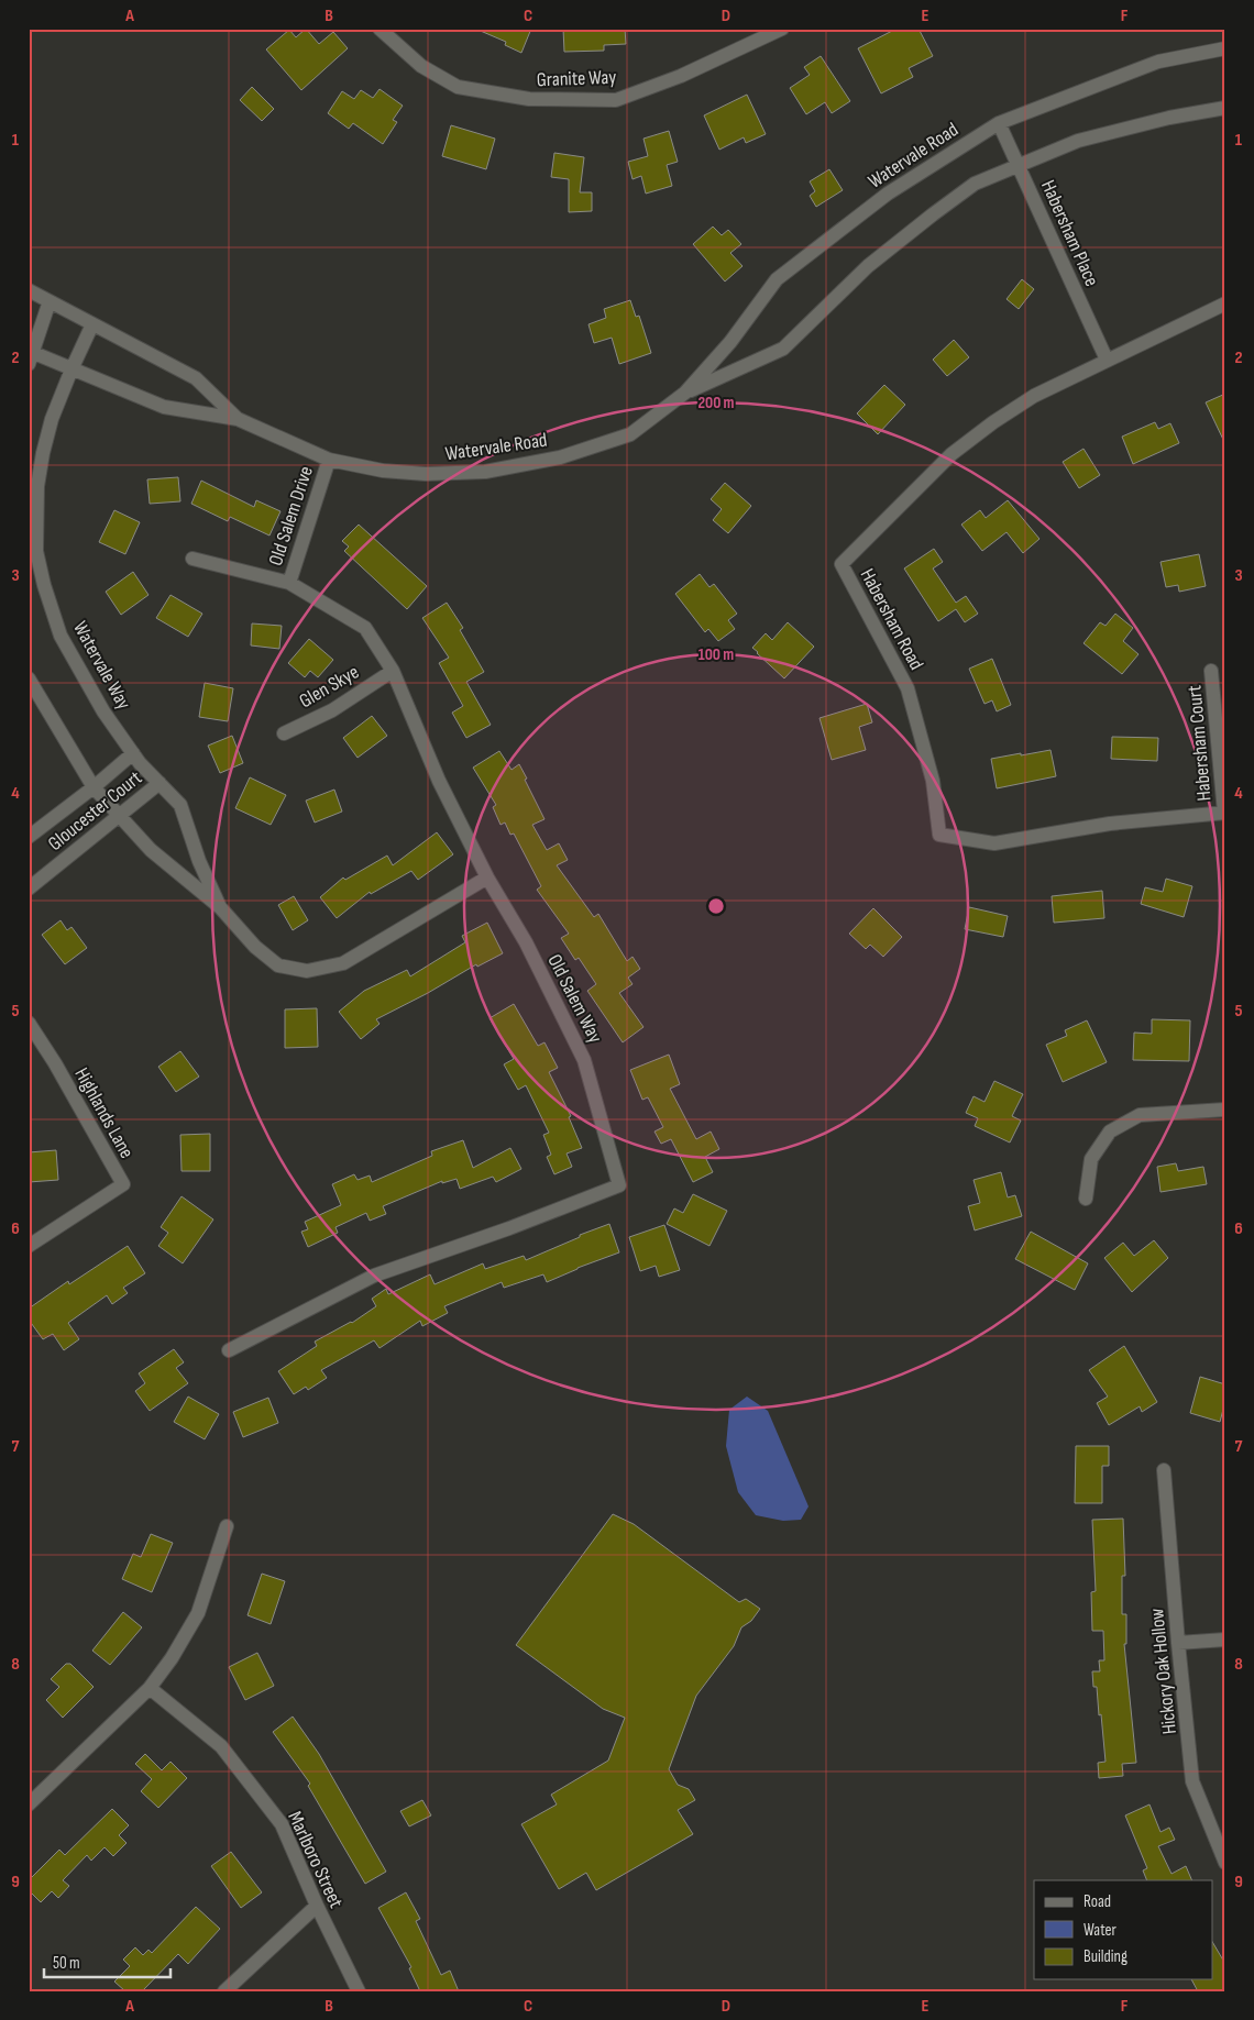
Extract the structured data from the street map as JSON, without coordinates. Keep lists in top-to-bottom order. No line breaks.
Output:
{"streets":{"street":["Granite Way","Watervale Road","Habersham Place","Old Salem Drive","Habersham Road","Watervale Way","Glen Skye","Habersham Court","Gloucester Court","Old Salem Way","Highlands Lane","Hickory Oak Hollow","Marlboro Street"]},"crossings":[["Watervale Road","Habersham Place"],["Watervale Road","Old Salem Drive"],["Watervale Road","Watervale Way"],["Habersham Place","Habersham Road"],["Old Salem Drive","Old Salem Way"],["Habersham Road","Habersham Court"],["Watervale Way","Gloucester Court"],["Watervale Way","Old Salem Way"],["Glen Skye","Old Salem Way"]],"legend":["Road","Water","Building"],"scale_bar":"50 m","grid":{"columns":["A","B","C","D","E","F"],"rows":["1","2","3","4","5","6","7","8","9"]},"rings":["200 m","100 m"]}
